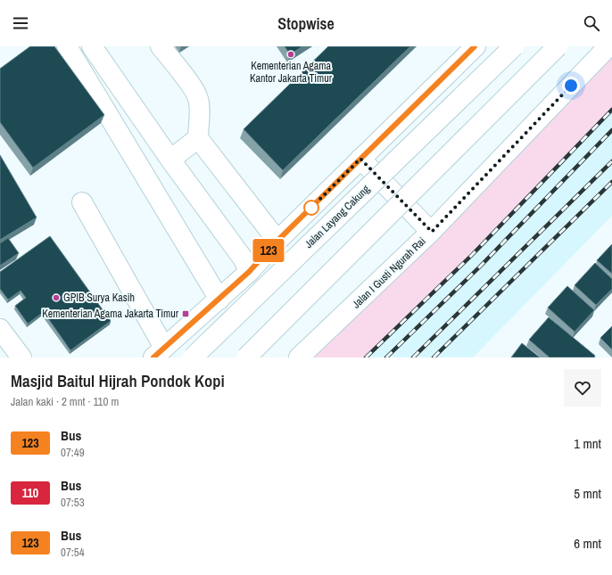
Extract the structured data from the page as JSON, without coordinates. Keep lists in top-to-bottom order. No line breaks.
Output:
{"streets":{"street":["Jalan Layang Cakung","Jalan I Gusti Ngurah Rai"]},"places":{"other":["Kementerian Agama Kantor Jakarta Timur","GPIB Surya Kasih"],"transit":["Kementerian Agama Jakarta Timur"]},"lines":["bus line 123"],"page":{"header":"Stopwise","on_map":"123","heading":["Masjid Baitul Hijrah Pondok Kopi","Jalan kaki · 2 mnt · 110 m"],"list":[{"mark":"123","name":"Bus","note":"07:49","value":"1 mnt"},{"mark":"110","name":"Bus","note":"07:53","value":"5 mnt"},{"mark":"123","name":"Bus","note":"07:54","value":"6 mnt"}]}}
